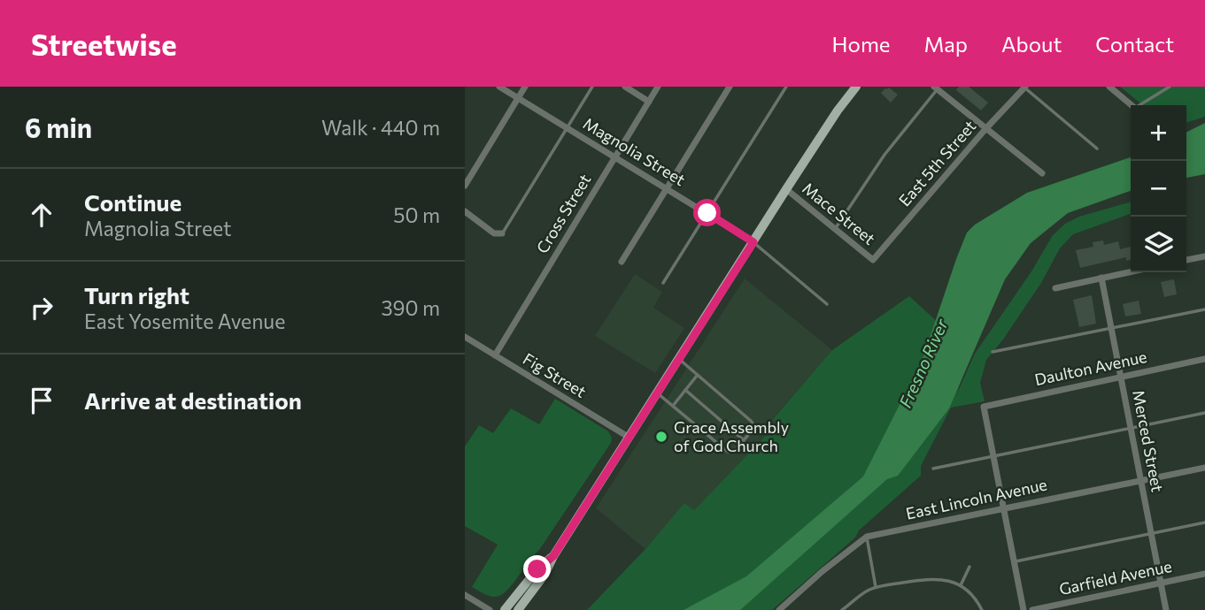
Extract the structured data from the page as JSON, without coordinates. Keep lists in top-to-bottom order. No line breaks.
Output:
{"streets":{"street":["Magnolia Street","East 5th Street","Cross Street","Mace Street","Daulton Avenue","Fig Street","Merced Street","East Lincoln Avenue","Garfield Avenue"]},"crossings":[["Magnolia Street","Cross Street"],["East 5th Street","Mace Street"],["Cross Street","Fig Street"],["Daulton Avenue","Merced Street"],["Merced Street","East Lincoln Avenue"],["Merced Street","Garfield Avenue"]],"water":["Fresno River"],"places":["Grace Assembly of God Church"],"page":{"header":"Streetwise","nav":["Home","Map","About","Contact"],"heading":["6 min","Walk · 440 m"],"map_buttons":["+","−"],"list":[["Continue","Magnolia Street","50 m"],["Turn right","East Yosemite Avenue","390 m"],"Arrive at destination"]}}
